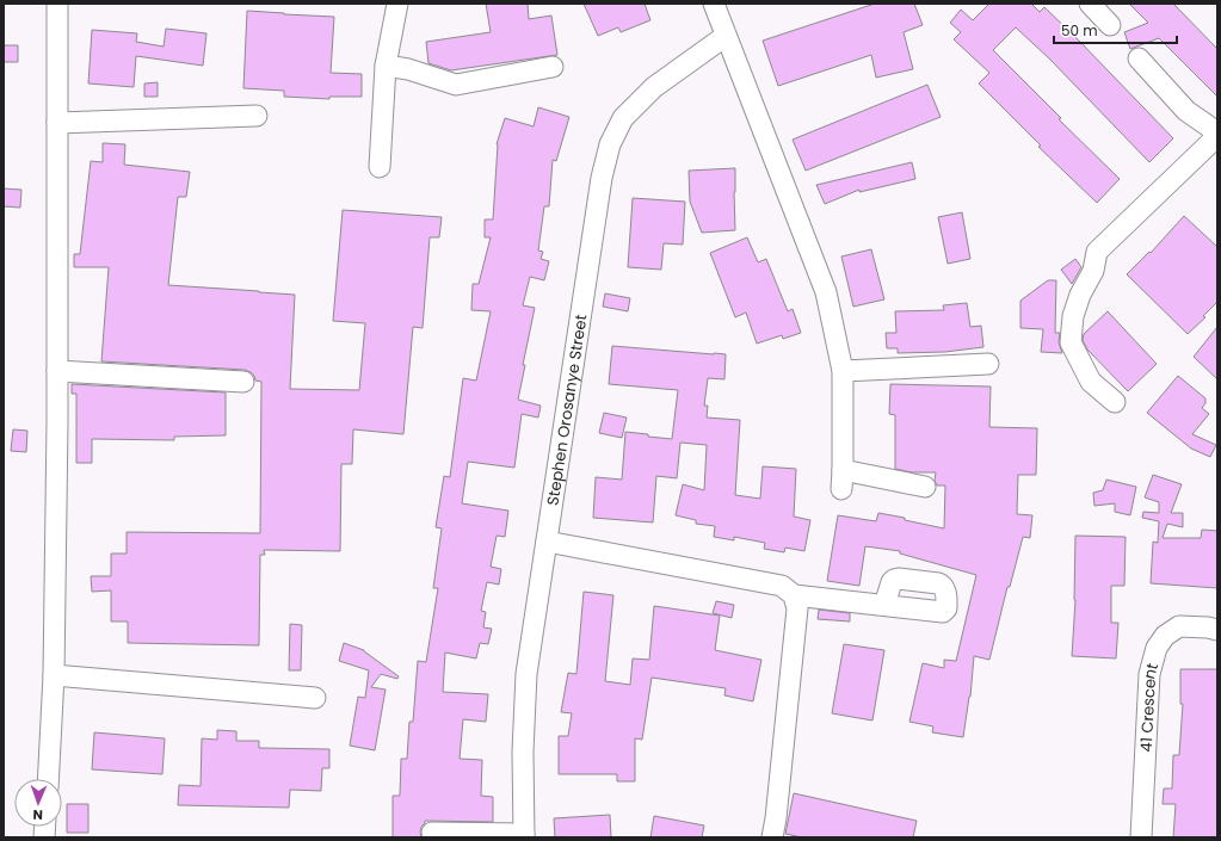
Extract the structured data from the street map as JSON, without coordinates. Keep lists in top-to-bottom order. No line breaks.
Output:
{"streets":{"street":["Stephen Orosanye Street","41 Crescent"]},"scale_bar":"50 m","north":"bottom"}
